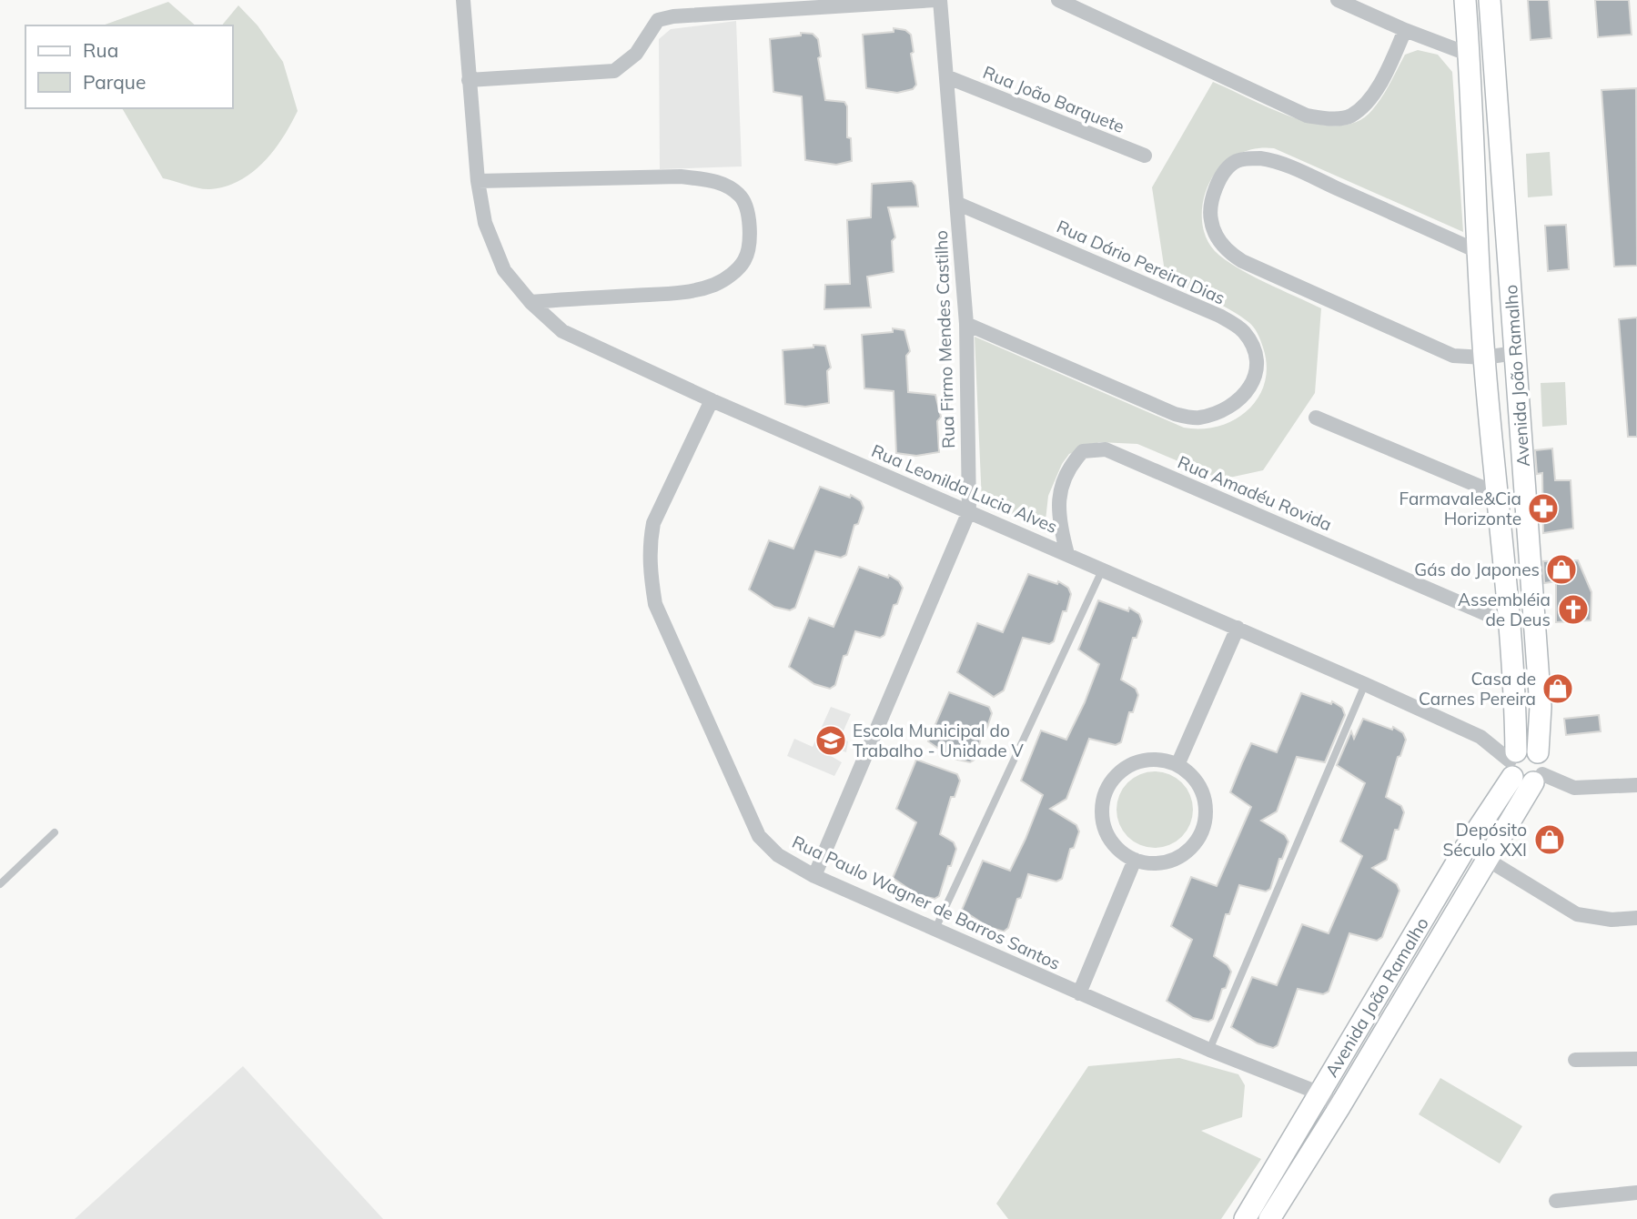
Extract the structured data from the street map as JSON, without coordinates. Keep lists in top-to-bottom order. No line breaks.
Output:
{"streets":{"street":["Rua João Barquete","Rua Dário Pereira Dias","Rua Firmo Mendes Castilho","Avenida João Ramalho","Rua Leonilda Lucia Alves","Rua Amadéu Rovida","Rua Paulo Wagner de Barros Santos"]},"crossings":[["Rua João Barquete","Rua Firmo Mendes Castilho"],["Rua Dário Pereira Dias","Rua Firmo Mendes Castilho"],["Rua Firmo Mendes Castilho","Rua Leonilda Lucia Alves"],["Rua Firmo Mendes Castilho","Rua Paulo Wagner de Barros Santos"],["Avenida João Ramalho","Rua Leonilda Lucia Alves"],["Avenida João Ramalho","Rua Amadéu Rovida"],["Avenida João Ramalho","Rua Paulo Wagner de Barros Santos"],["Rua Leonilda Lucia Alves","Rua Amadéu Rovida"],["Rua Leonilda Lucia Alves","Rua Paulo Wagner de Barros Santos"]],"places":{"pharmacy":["Farmavale&Cia Horizonte"],"shop":["Gás do Japones","Casa de Carnes Pereira","Depósito Século XXI"],"church":["Assembléia de Deus"],"school or university":["Escola Municipal do Trabalho - Unidade V"]},"legend":["Rua","Parque"]}
